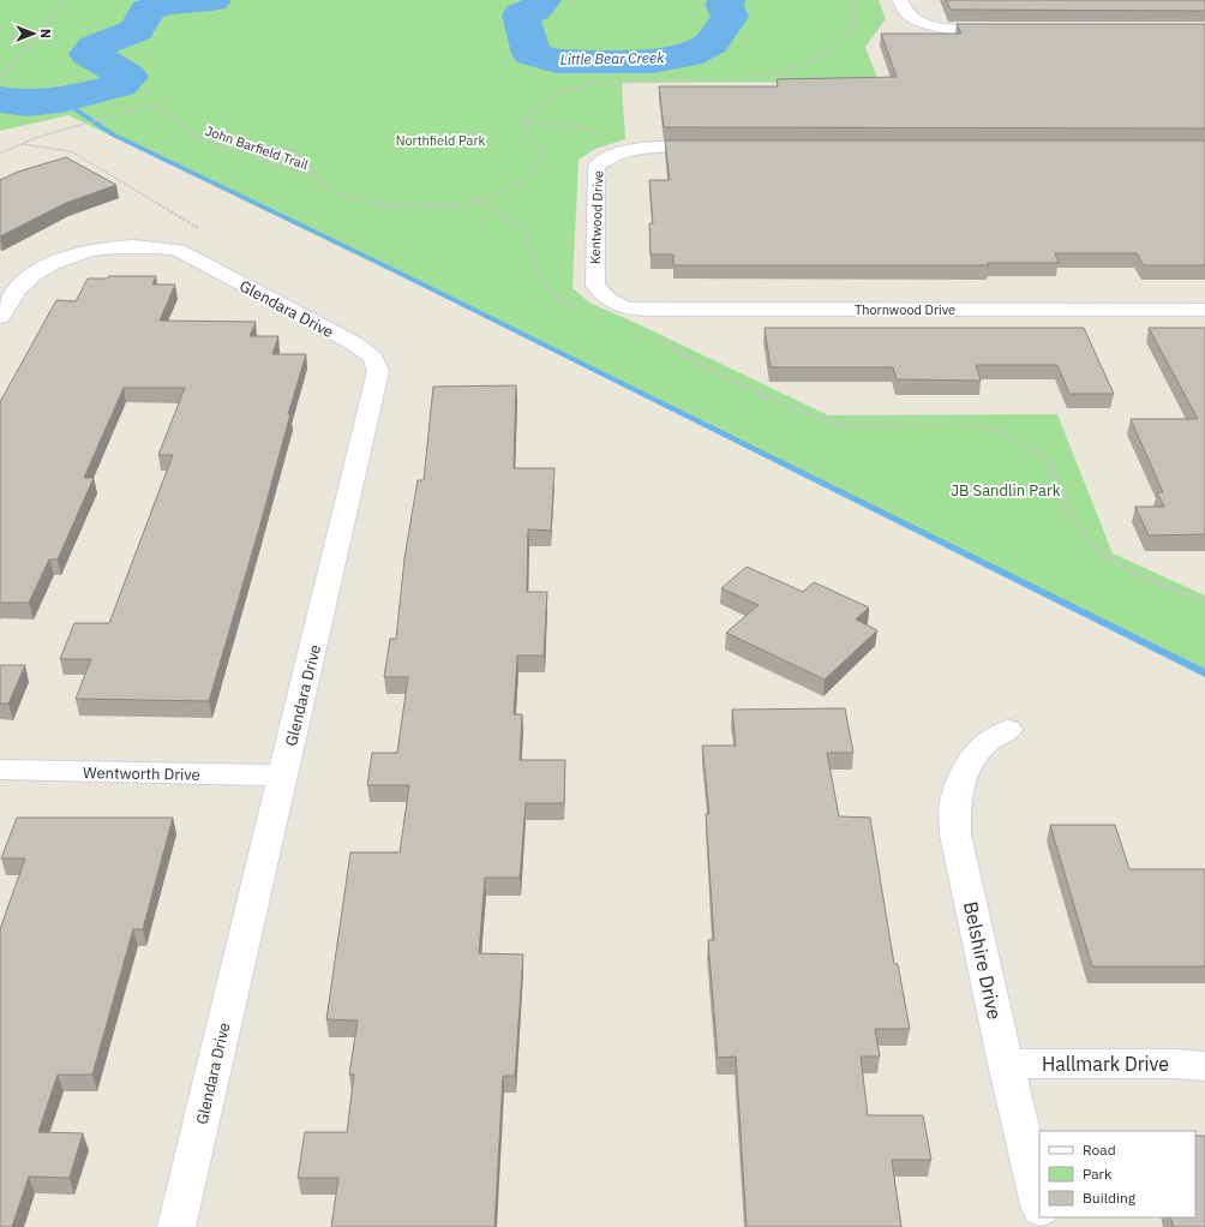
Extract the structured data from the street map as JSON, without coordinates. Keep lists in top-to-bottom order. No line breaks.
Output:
{"streets":{"street":["Kentwood Drive","Glendara Drive","Thornwood Drive","Wentworth Drive","Belshire Drive","Hallmark Drive"],"path":["John Barfield Trail"]},"crossings":[["Kentwood Drive","Thornwood Drive"],["Glendara Drive","Wentworth Drive"],["Belshire Drive","Hallmark Drive"]],"water":["Little Bear Creek"],"parks":["Northfield Park","JB Sandlin Park"],"legend":["Road","Park","Building"],"north":"right"}
